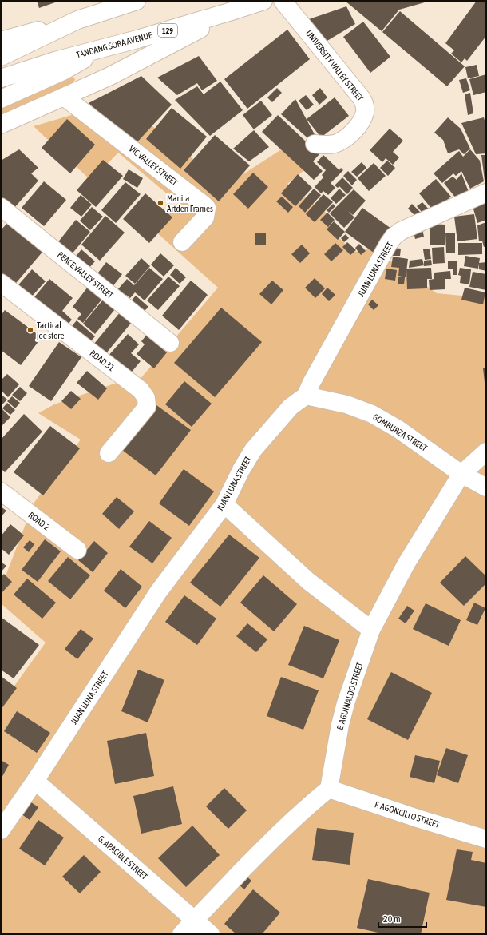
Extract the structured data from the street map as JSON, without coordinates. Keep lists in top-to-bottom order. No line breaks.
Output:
{"streets":{"street":["129","TANDANG SORA AVENUE","UNIVERSITY VALLEY STREET","VIC VALLEY STREET","JUAN LUNA STREET","PEACE VALLEY STREET","ROAD 31","GOMBURZA STREET","ROAD 2","E. AGUINALDO STREET","F. AGONCILLO STREET","G. APACIBLE STREET"]},"crossings":[["JUAN LUNA STREET","GOMBURZA STREET"],["JUAN LUNA STREET","G. APACIBLE STREET"],["GOMBURZA STREET","E. AGUINALDO STREET"],["E. AGUINALDO STREET","F. AGONCILLO STREET"]],"places":["Manila Artden Frames","Tactical joe store"],"scale_bar":"20 m"}
